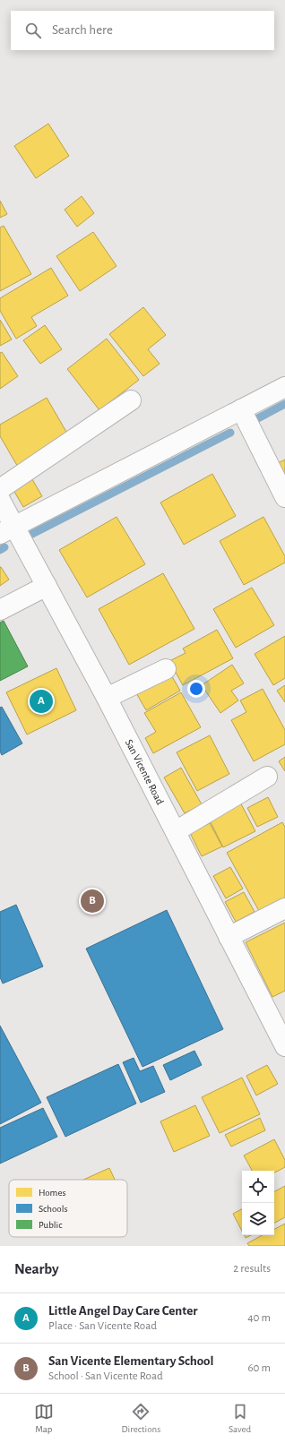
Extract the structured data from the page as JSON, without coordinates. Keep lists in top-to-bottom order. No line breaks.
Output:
{"streets":{"street":["San Vicente Road"]},"legend":["Homes","Schools","Public"],"page":{"search":"Search here","pins":["A","B"],"heading":["Nearby","2 results"],"list":[{"mark":"A","name":"Little Angel Day Care Center","note":"Place · San Vicente Road","value":"40 m"},{"mark":"B","name":"San Vicente Elementary School","note":"School · San Vicente Road","value":"60 m"}],"nav":["Map","Directions","Saved"]}}
